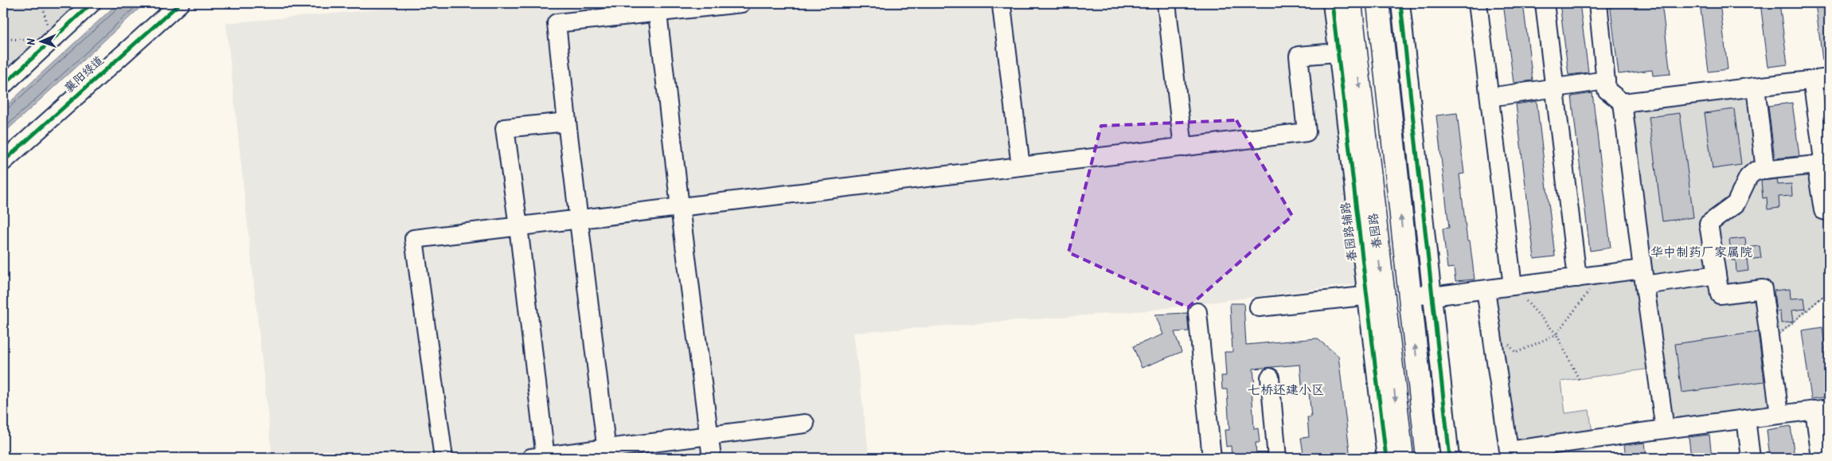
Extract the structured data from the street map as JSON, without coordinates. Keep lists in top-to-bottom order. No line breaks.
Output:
{"streets":{"main road":["春园路"],"street":["襄阳绿道"],"cycle path":["春园路辅路"]},"districts":["华中制药厂家属院","七桥还建小区"],"north":"left"}
